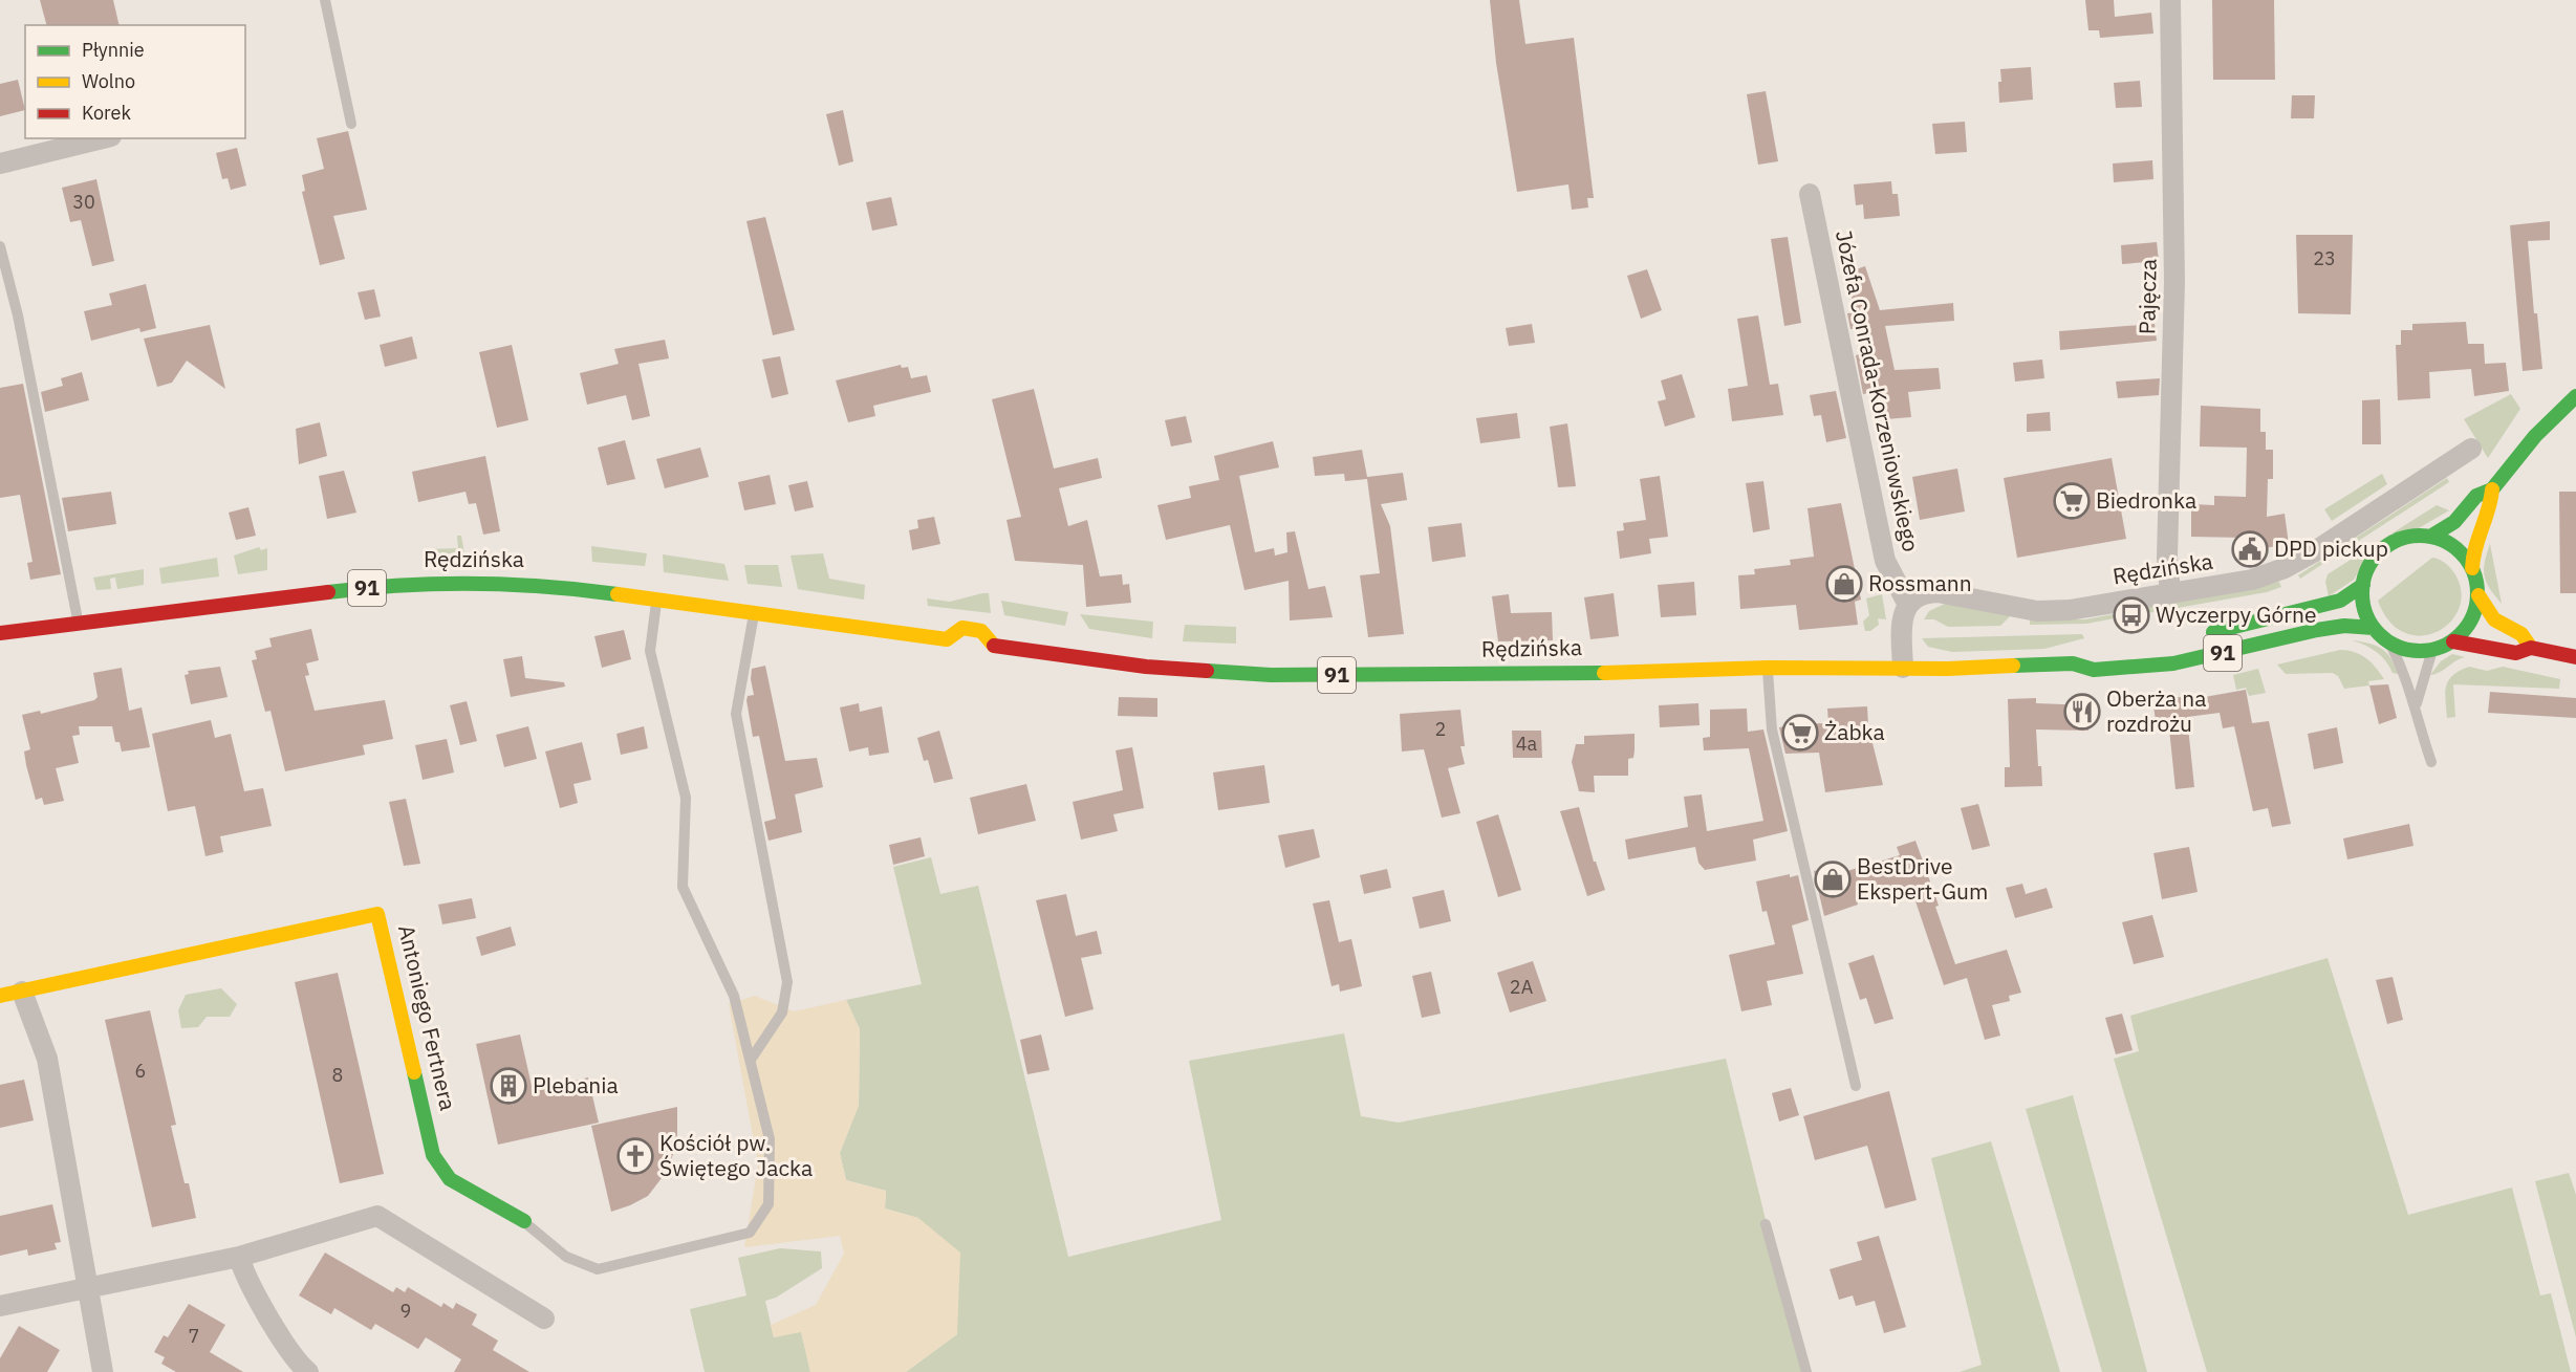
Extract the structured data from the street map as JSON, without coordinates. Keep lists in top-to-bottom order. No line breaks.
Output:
{"streets":{"main road":["Rędzińska","91","Antoniego Fertnera"],"street":["Pajęcza","Józefa Conrada-Korzeniowskiego"]},"crossings":[["Pajęcza","Rędzińska"],["Józefa Conrada-Korzeniowskiego","Rędzińska"],["Rędzińska","91"]],"places":{"supermarket":["Biedronka","Żabka"],"public building":["DPD pickup"],"shop":["Rossmann","BestDrive Ekspert-Gum"],"bus stop":["Wyczerpy Górne"],"restaurant":["Oberża na rozdrożu"],"building":["Plebania"],"church":["Kościół pw. Świętego Jacka"]},"house_numbers":["30","23","2","4a","2A","6","8","9","7"],"legend":["Płynnie","Wolno","Korek"]}
